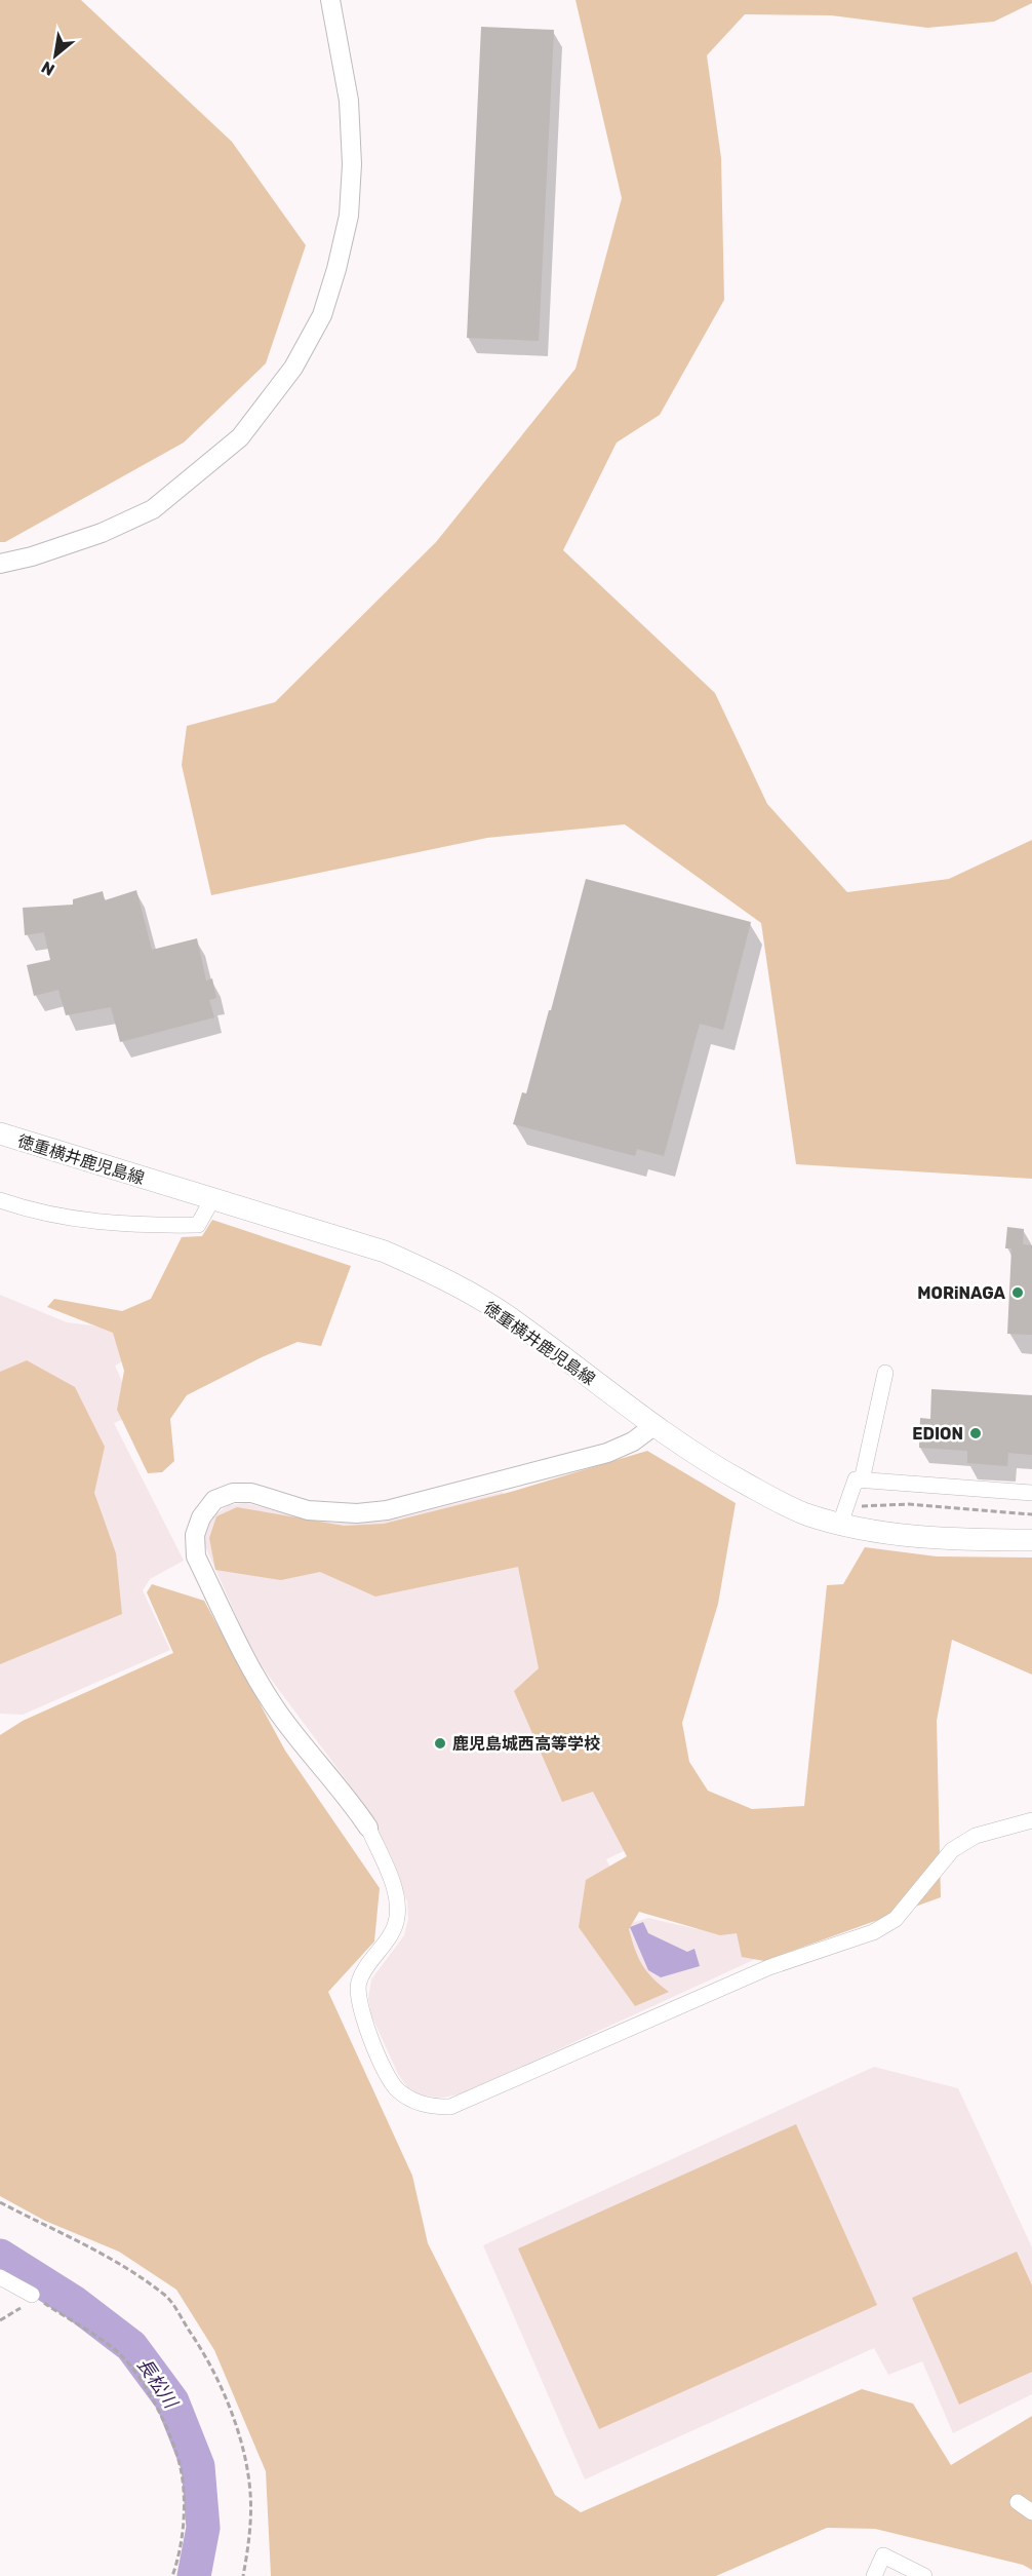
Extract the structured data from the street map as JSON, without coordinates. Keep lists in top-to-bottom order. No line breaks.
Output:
{"streets":{"main road":["徳重横井鹿児島線"]},"water":["長松川"],"places":["MORiNAGA","EDION","鹿児島城西高等学校"],"north":"bottom left"}
